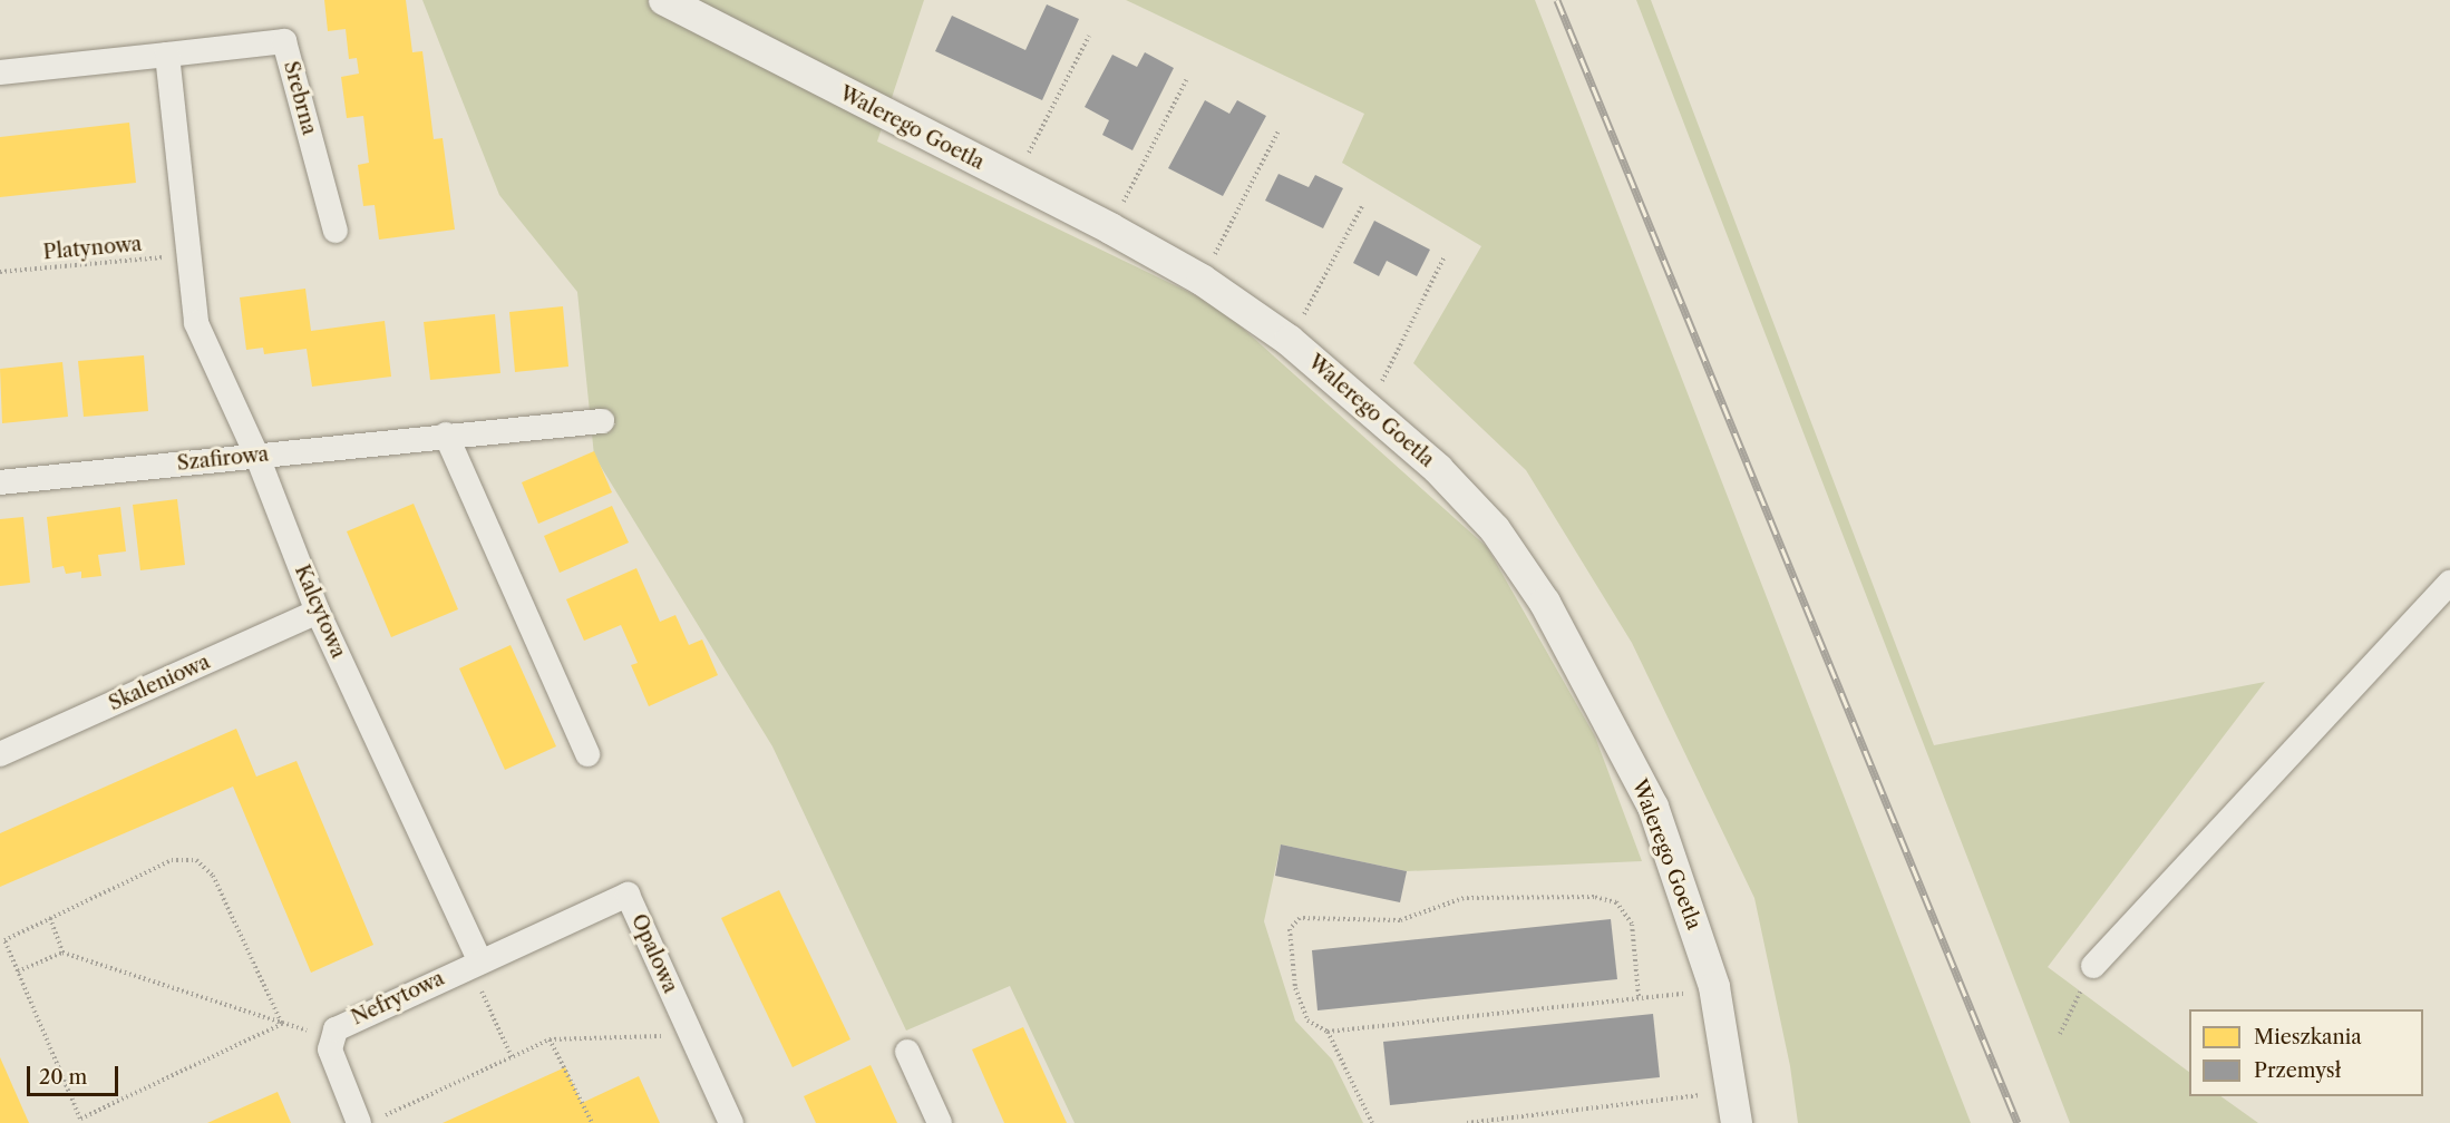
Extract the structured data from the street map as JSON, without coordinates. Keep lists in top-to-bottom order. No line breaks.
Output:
{"streets":{"street":["Srebrna","Walerego Goetla","Szafirowa","Kalcytowa","Skaleniowa","Opalowa","Nefrytowa"],"path":["Platynowa"]},"crossings":[["Platynowa","Kalcytowa"],["Szafirowa","Kalcytowa"],["Kalcytowa","Skaleniowa"],["Kalcytowa","Opalowa"],["Kalcytowa","Nefrytowa"],["Opalowa","Nefrytowa"]],"legend":["Mieszkania","Przemysł"],"scale_bar":"20 m"}
